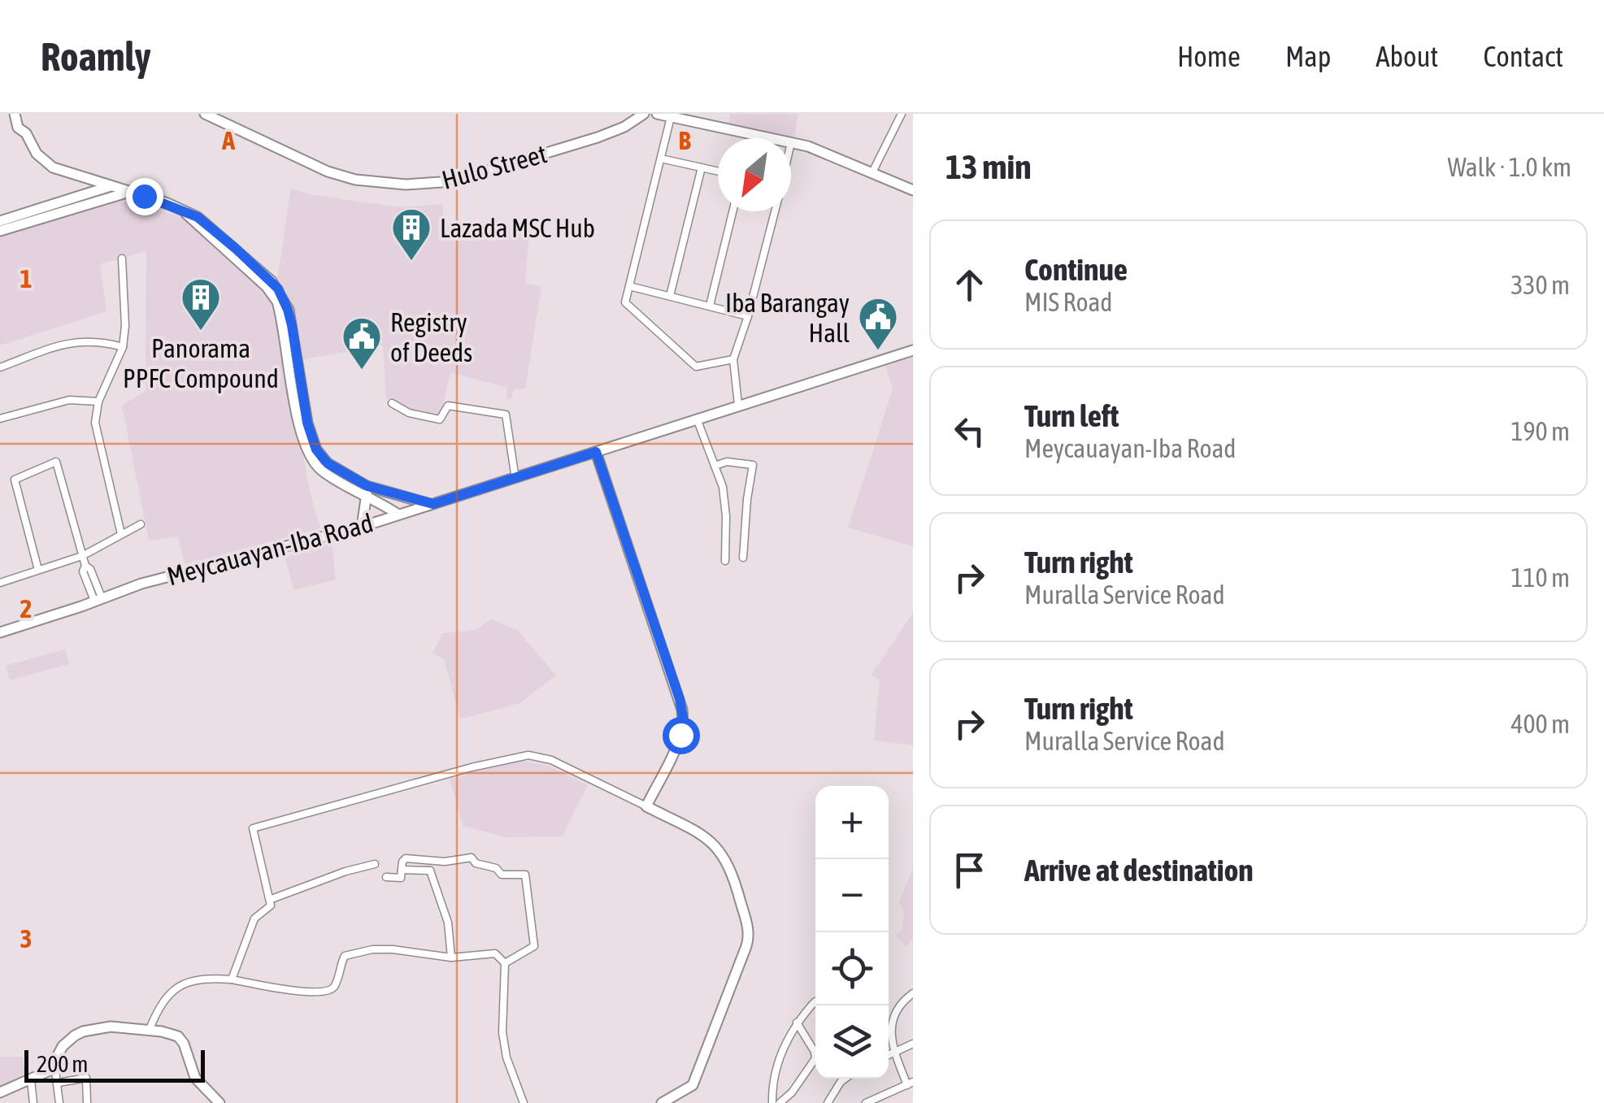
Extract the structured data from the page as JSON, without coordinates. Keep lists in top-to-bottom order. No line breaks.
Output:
{"streets":{"street":["Hulo Street","Meycauayan-Iba Road"]},"places":{"building":["Lazada MSC Hub","Panorama PPFC Compound"],"public building":["Iba Barangay Hall","Registry of Deeds"]},"scale_bar":"200 m","north":"bottom left","page":{"header":"Roamly","nav":["Home","Map","About","Contact"],"heading":["13 min","Walk · 1.0 km"],"list":[["Continue","MIS Road","330 m"],["Turn left","Meycauayan-Iba Road","190 m"],["Turn right","Muralla Service Road","110 m"],["Turn right","Muralla Service Road","400 m"],"Arrive at destination"],"map_buttons":["+","−"],"scale":"200 m"},"grid":{"columns":["A","B"],"rows":["1","2","3"]}}
